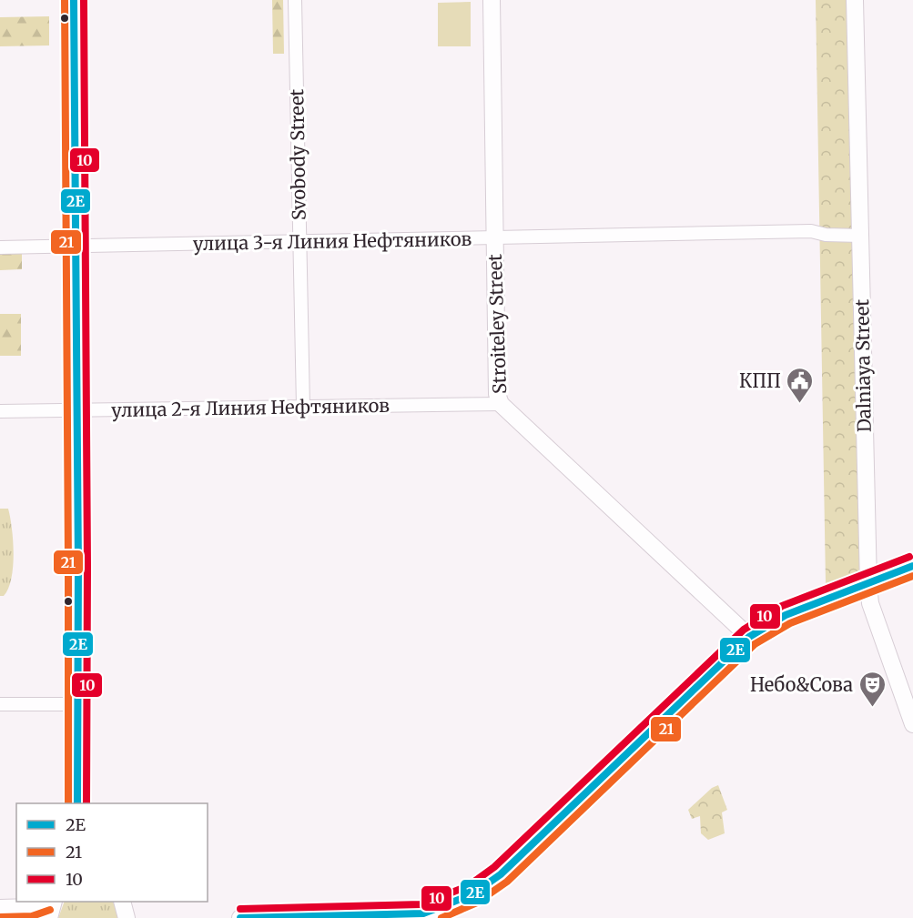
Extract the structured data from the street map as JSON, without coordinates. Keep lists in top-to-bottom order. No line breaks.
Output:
{"streets":{"main road":["Stroiteley Street","Dalniaya Street"],"street":["Svobody Street","улица 3-я Линия Нефтяников","улица 2-я Линия Нефтяников"]},"crossings":[["Svobody Street","улица 3-я Линия Нефтяников"],["Svobody Street","улица 2-я Линия Нефтяников"],["улица 3-я Линия Нефтяников","Stroiteley Street"],["улица 3-я Линия Нефтяников","Dalniaya Street"],["Stroiteley Street","улица 2-я Линия Нефтяников"]],"places":{"public building":["КПП"],"theatre":["Небо&Сова"]},"lines":["transit line 2Е","transit line 21","transit line 10"],"legend":["2Е","21","10"]}
